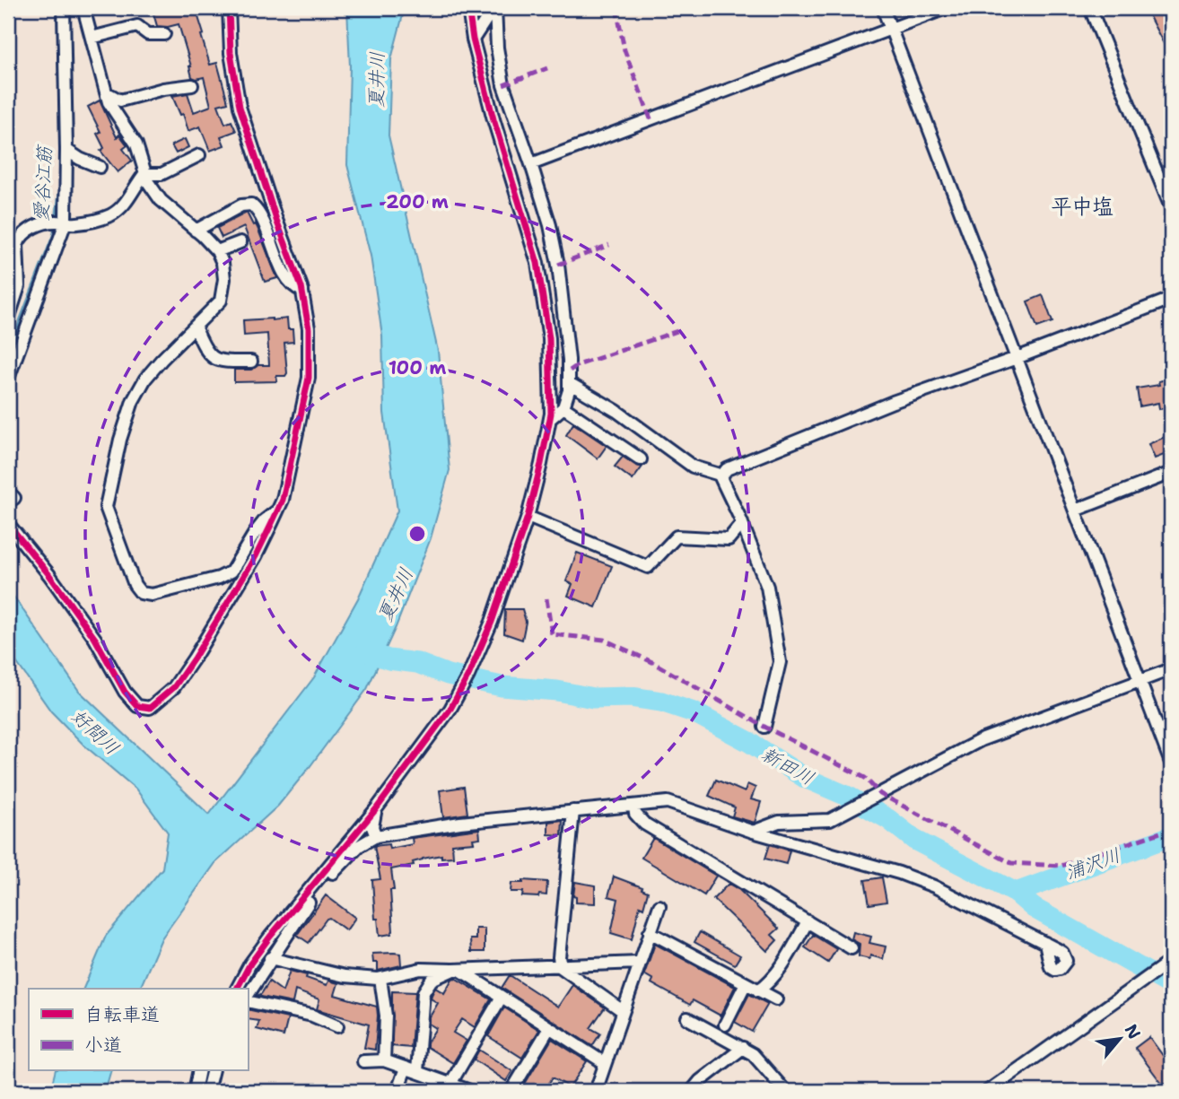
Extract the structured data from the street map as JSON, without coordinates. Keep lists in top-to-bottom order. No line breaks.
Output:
{"districts":["平中塩"],"water":["夏井川","愛谷江筋","好間川","新田川","浦沢川"],"legend":["自転車道","小道"],"north":"top right","rings":["200 m","100 m"]}
